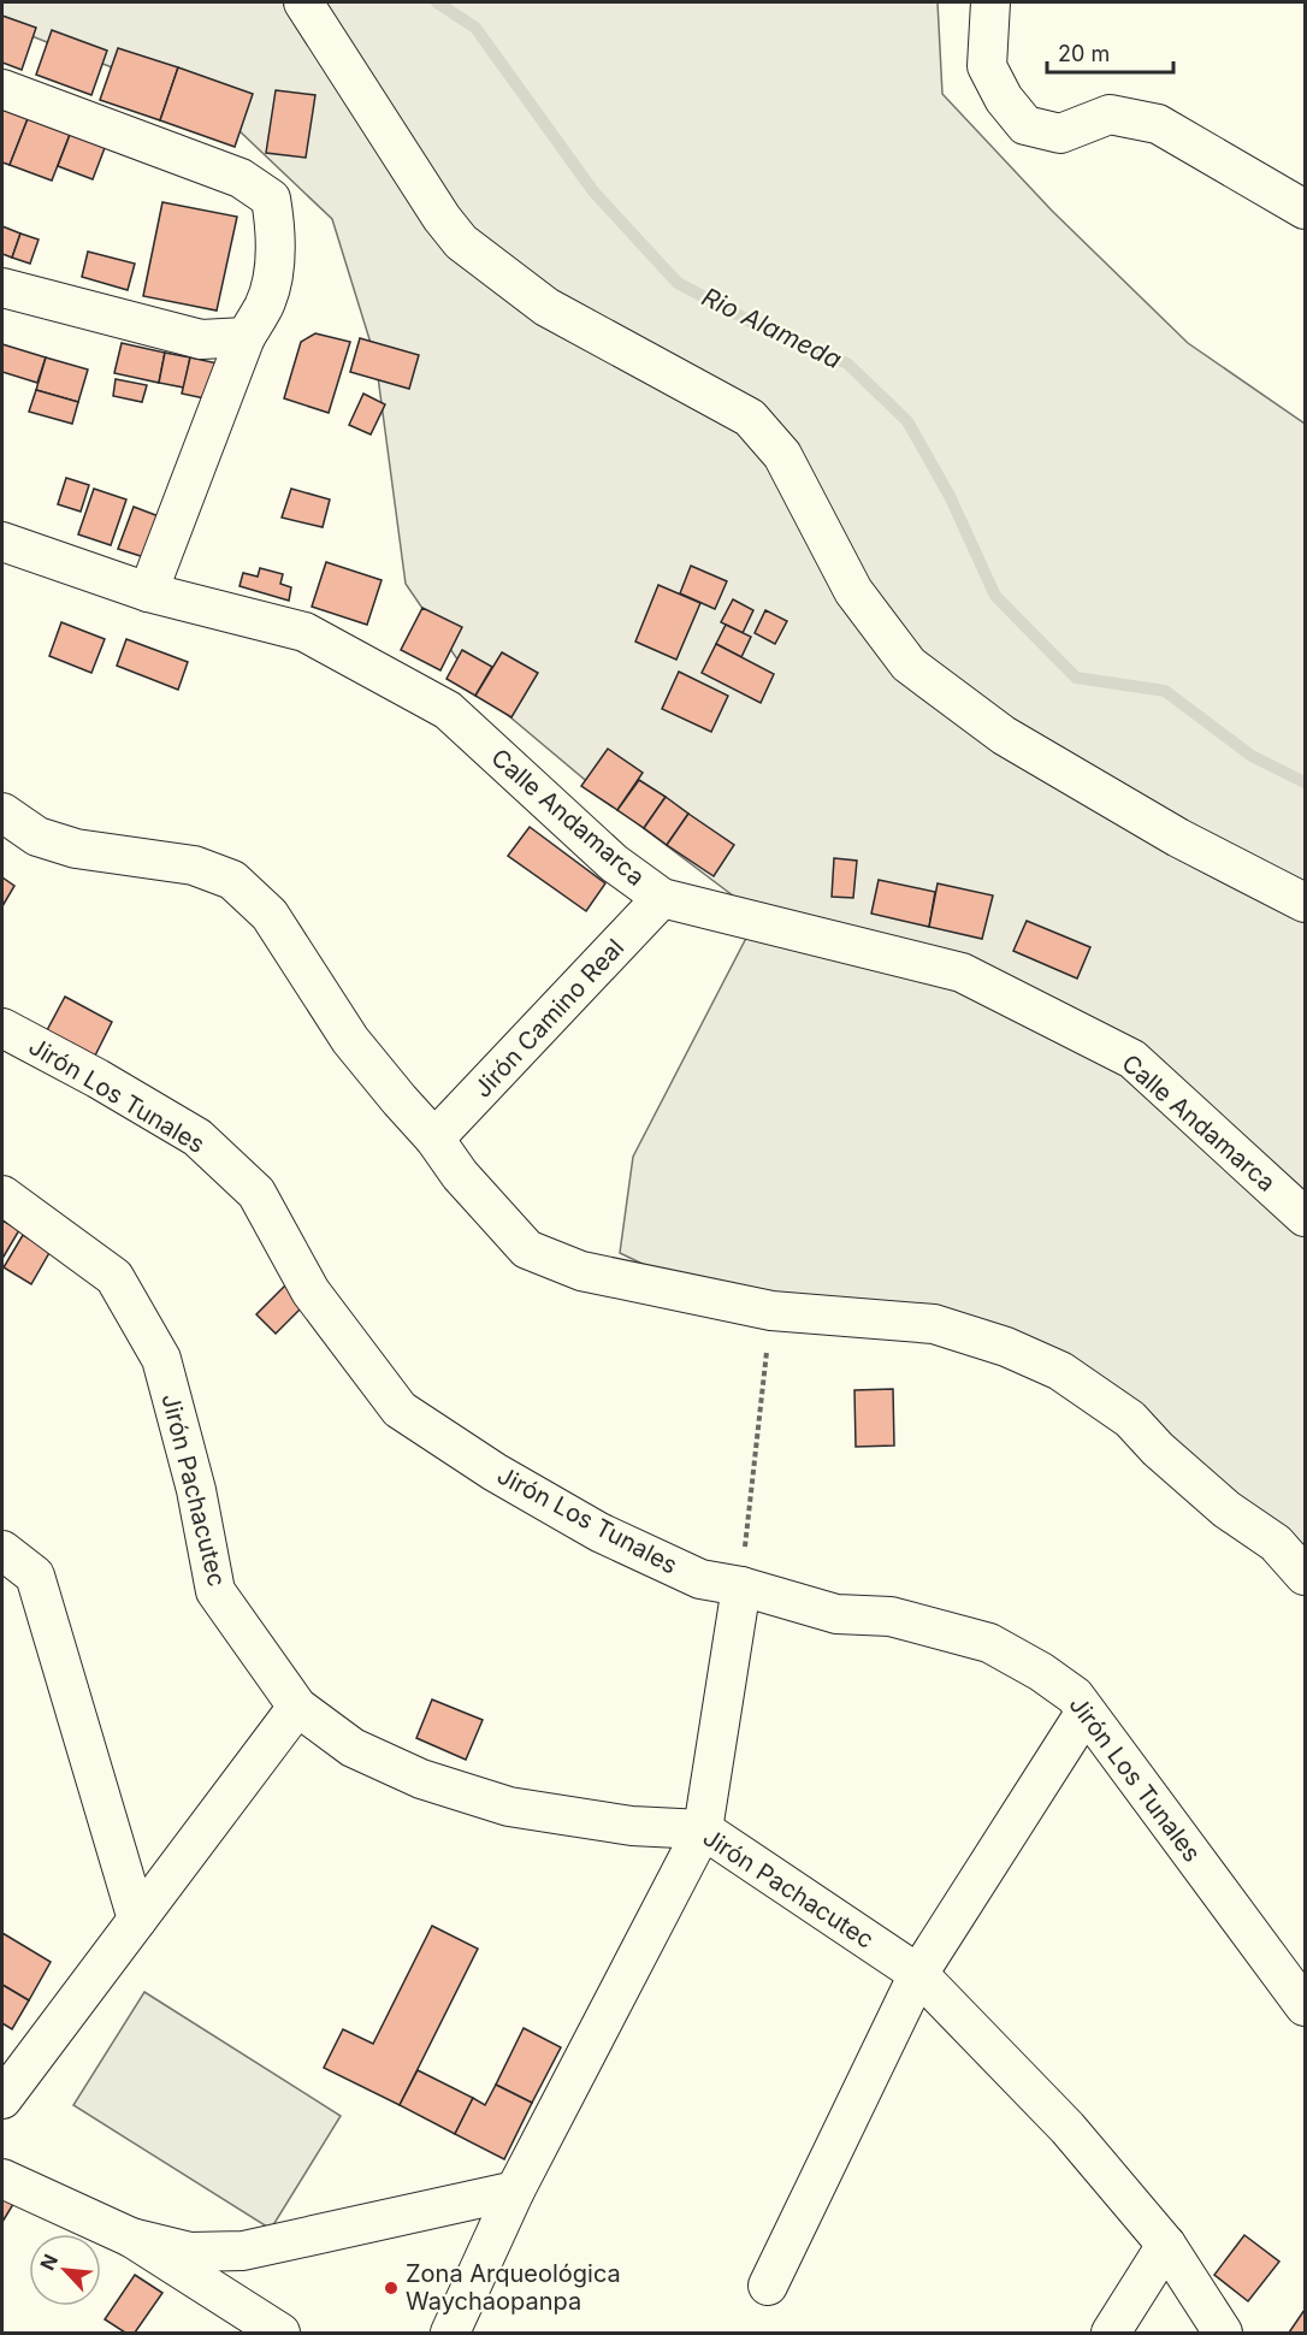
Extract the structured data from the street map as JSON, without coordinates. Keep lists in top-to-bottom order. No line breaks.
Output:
{"streets":{"street":["Calle Andamarca","Jirón Camino Real","Jirón Los Tunales","Jirón Pachacutec"]},"crossings":[["Calle Andamarca","Jirón Camino Real"]],"water":["Rio Alameda"],"places":["Zona Arqueológica Waychaopanpa"],"scale_bar":"20 m","north":"top left"}
